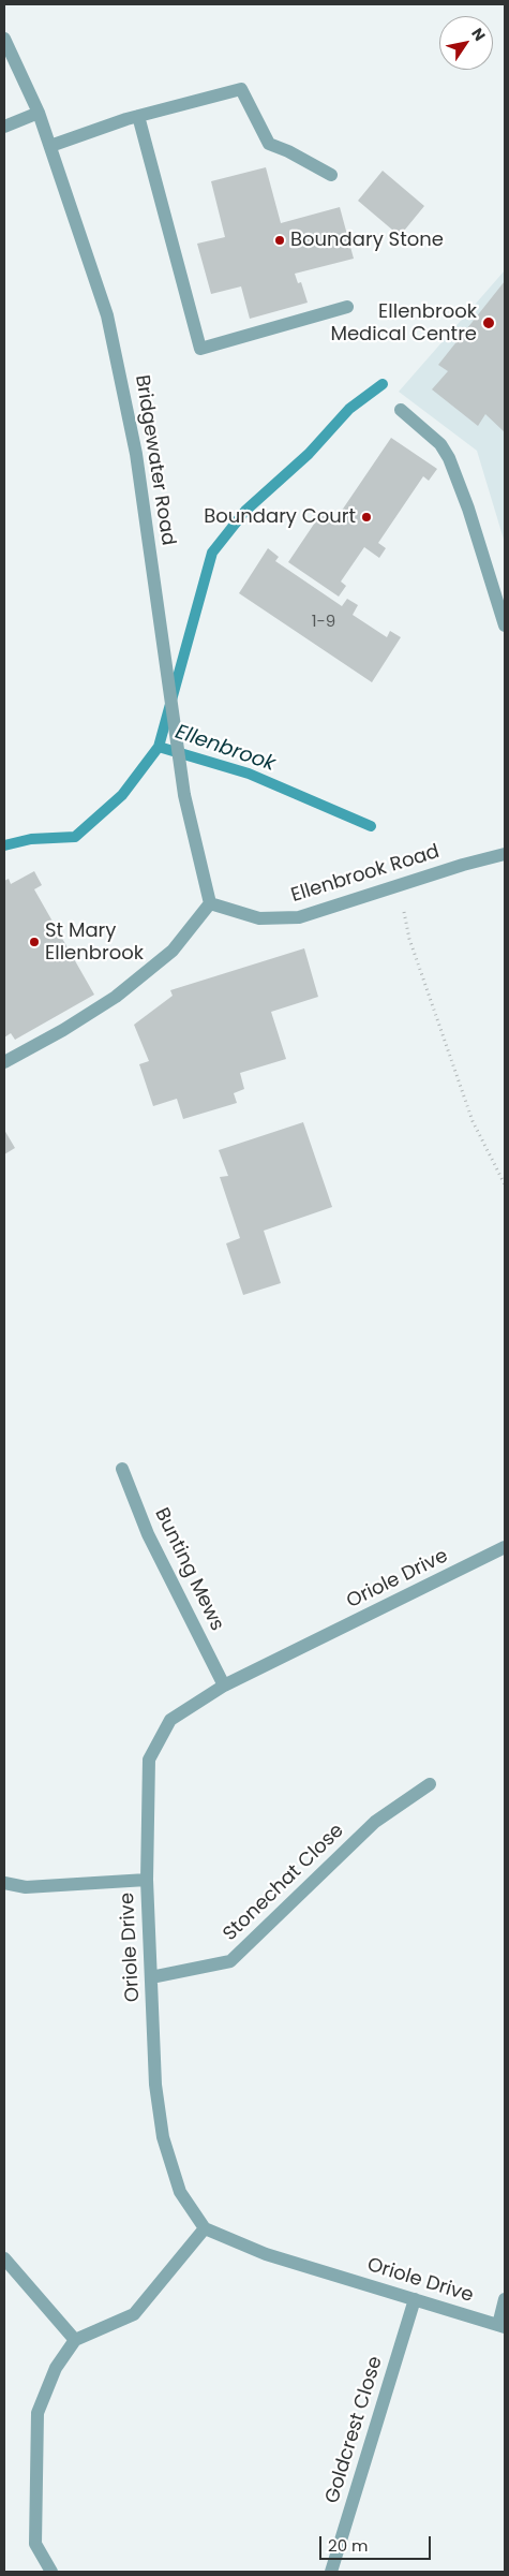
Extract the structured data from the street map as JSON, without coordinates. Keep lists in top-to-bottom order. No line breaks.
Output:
{"streets":{"street":["Bridgewater Road","Ellenbrook Road","Bunting Mews","Oriole Drive","Stonechat Close","Goldcrest Close"]},"crossings":[["Bridgewater Road","Ellenbrook Road"],["Bunting Mews","Oriole Drive"],["Oriole Drive","Stonechat Close"],["Oriole Drive","Goldcrest Close"]],"water":["Ellenbrook"],"places":["Boundary Stone","Ellenbrook Medical Centre","Boundary Court","St Mary Ellenbrook"],"house_numbers":["1-9"],"scale_bar":"20 m","north":"top right"}
